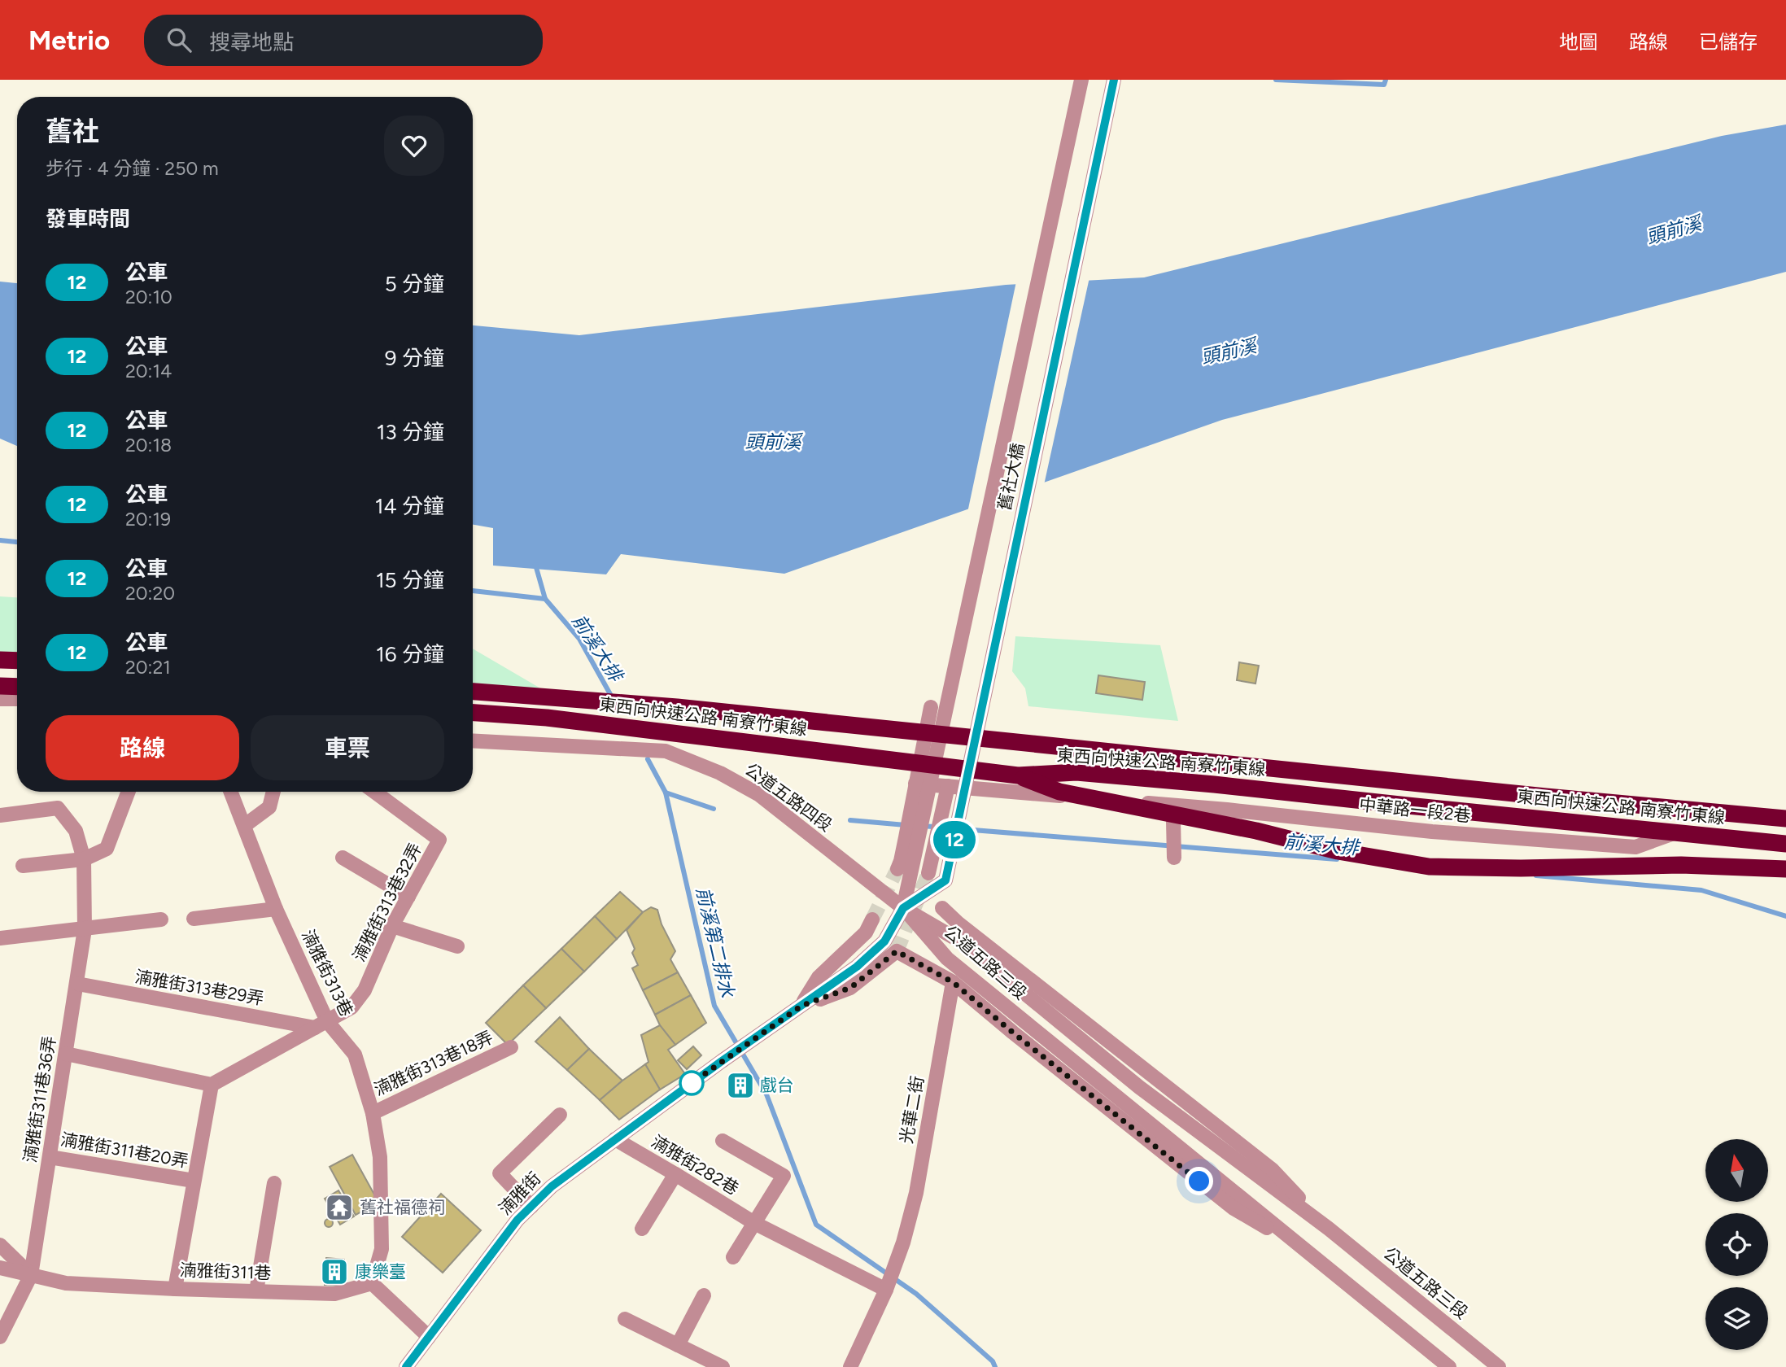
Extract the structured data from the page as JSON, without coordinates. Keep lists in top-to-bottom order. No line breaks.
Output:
{"streets":{"highway":["東西向快速公路 南寮竹東線"],"street":["舊社大橋","公道五路四段","中華路一段2巷","湳雅街313巷32弄","公道五路三段","湳雅街313巷","湳雅街313巷29弄","湳雅街313巷18弄","湳雅街311巷36弄","光華二街","湳雅街311巷20弄","湳雅街282巷","湳雅街","湳雅街311巷"]},"crossings":[["舊社大橋","公道五路四段"],["舊社大橋","公道五路三段"],["公道五路四段","公道五路三段"],["湳雅街313巷32弄","湳雅街313巷"],["湳雅街313巷32弄","湳雅街313巷29弄"],["湳雅街313巷32弄","湳雅街311巷20弄"],["公道五路三段","光華二街"],["公道五路三段","湳雅街"],["湳雅街313巷","湳雅街313巷29弄"],["湳雅街313巷","湳雅街313巷18弄"],["湳雅街313巷","湳雅街311巷"],["湳雅街313巷29弄","湳雅街311巷36弄"],["湳雅街311巷36弄","湳雅街311巷20弄"],["湳雅街311巷36弄","湳雅街311巷"],["光華二街","湳雅街282巷"],["湳雅街311巷20弄","湳雅街311巷"],["湳雅街282巷","湳雅街"]],"water":["頭前溪","前溪大排","前溪第二排水"],"places":{"building":["戲台","康樂臺"],"temple":["舊社福德祠"]},"lines":["bus line 12"],"north":"top","page":{"header":"Metrio","search":"搜尋地點","nav":["地圖","路線","已儲存"],"on_map":"12","heading":[["舊社","步行 · 4 分鐘 · 250 m"],"發車時間"],"list":[{"mark":"12","name":"公車","note":"20:10","value":"5 分鐘"},{"mark":"12","name":"公車","note":"20:14","value":"9 分鐘"},{"mark":"12","name":"公車","note":"20:18","value":"13 分鐘"},{"mark":"12","name":"公車","note":"20:19","value":"14 分鐘"},{"mark":"12","name":"公車","note":"20:20","value":"15 分鐘"},{"mark":"12","name":"公車","note":"20:21","value":"16 分鐘"}],"buttons":["路線","車票"]}}
